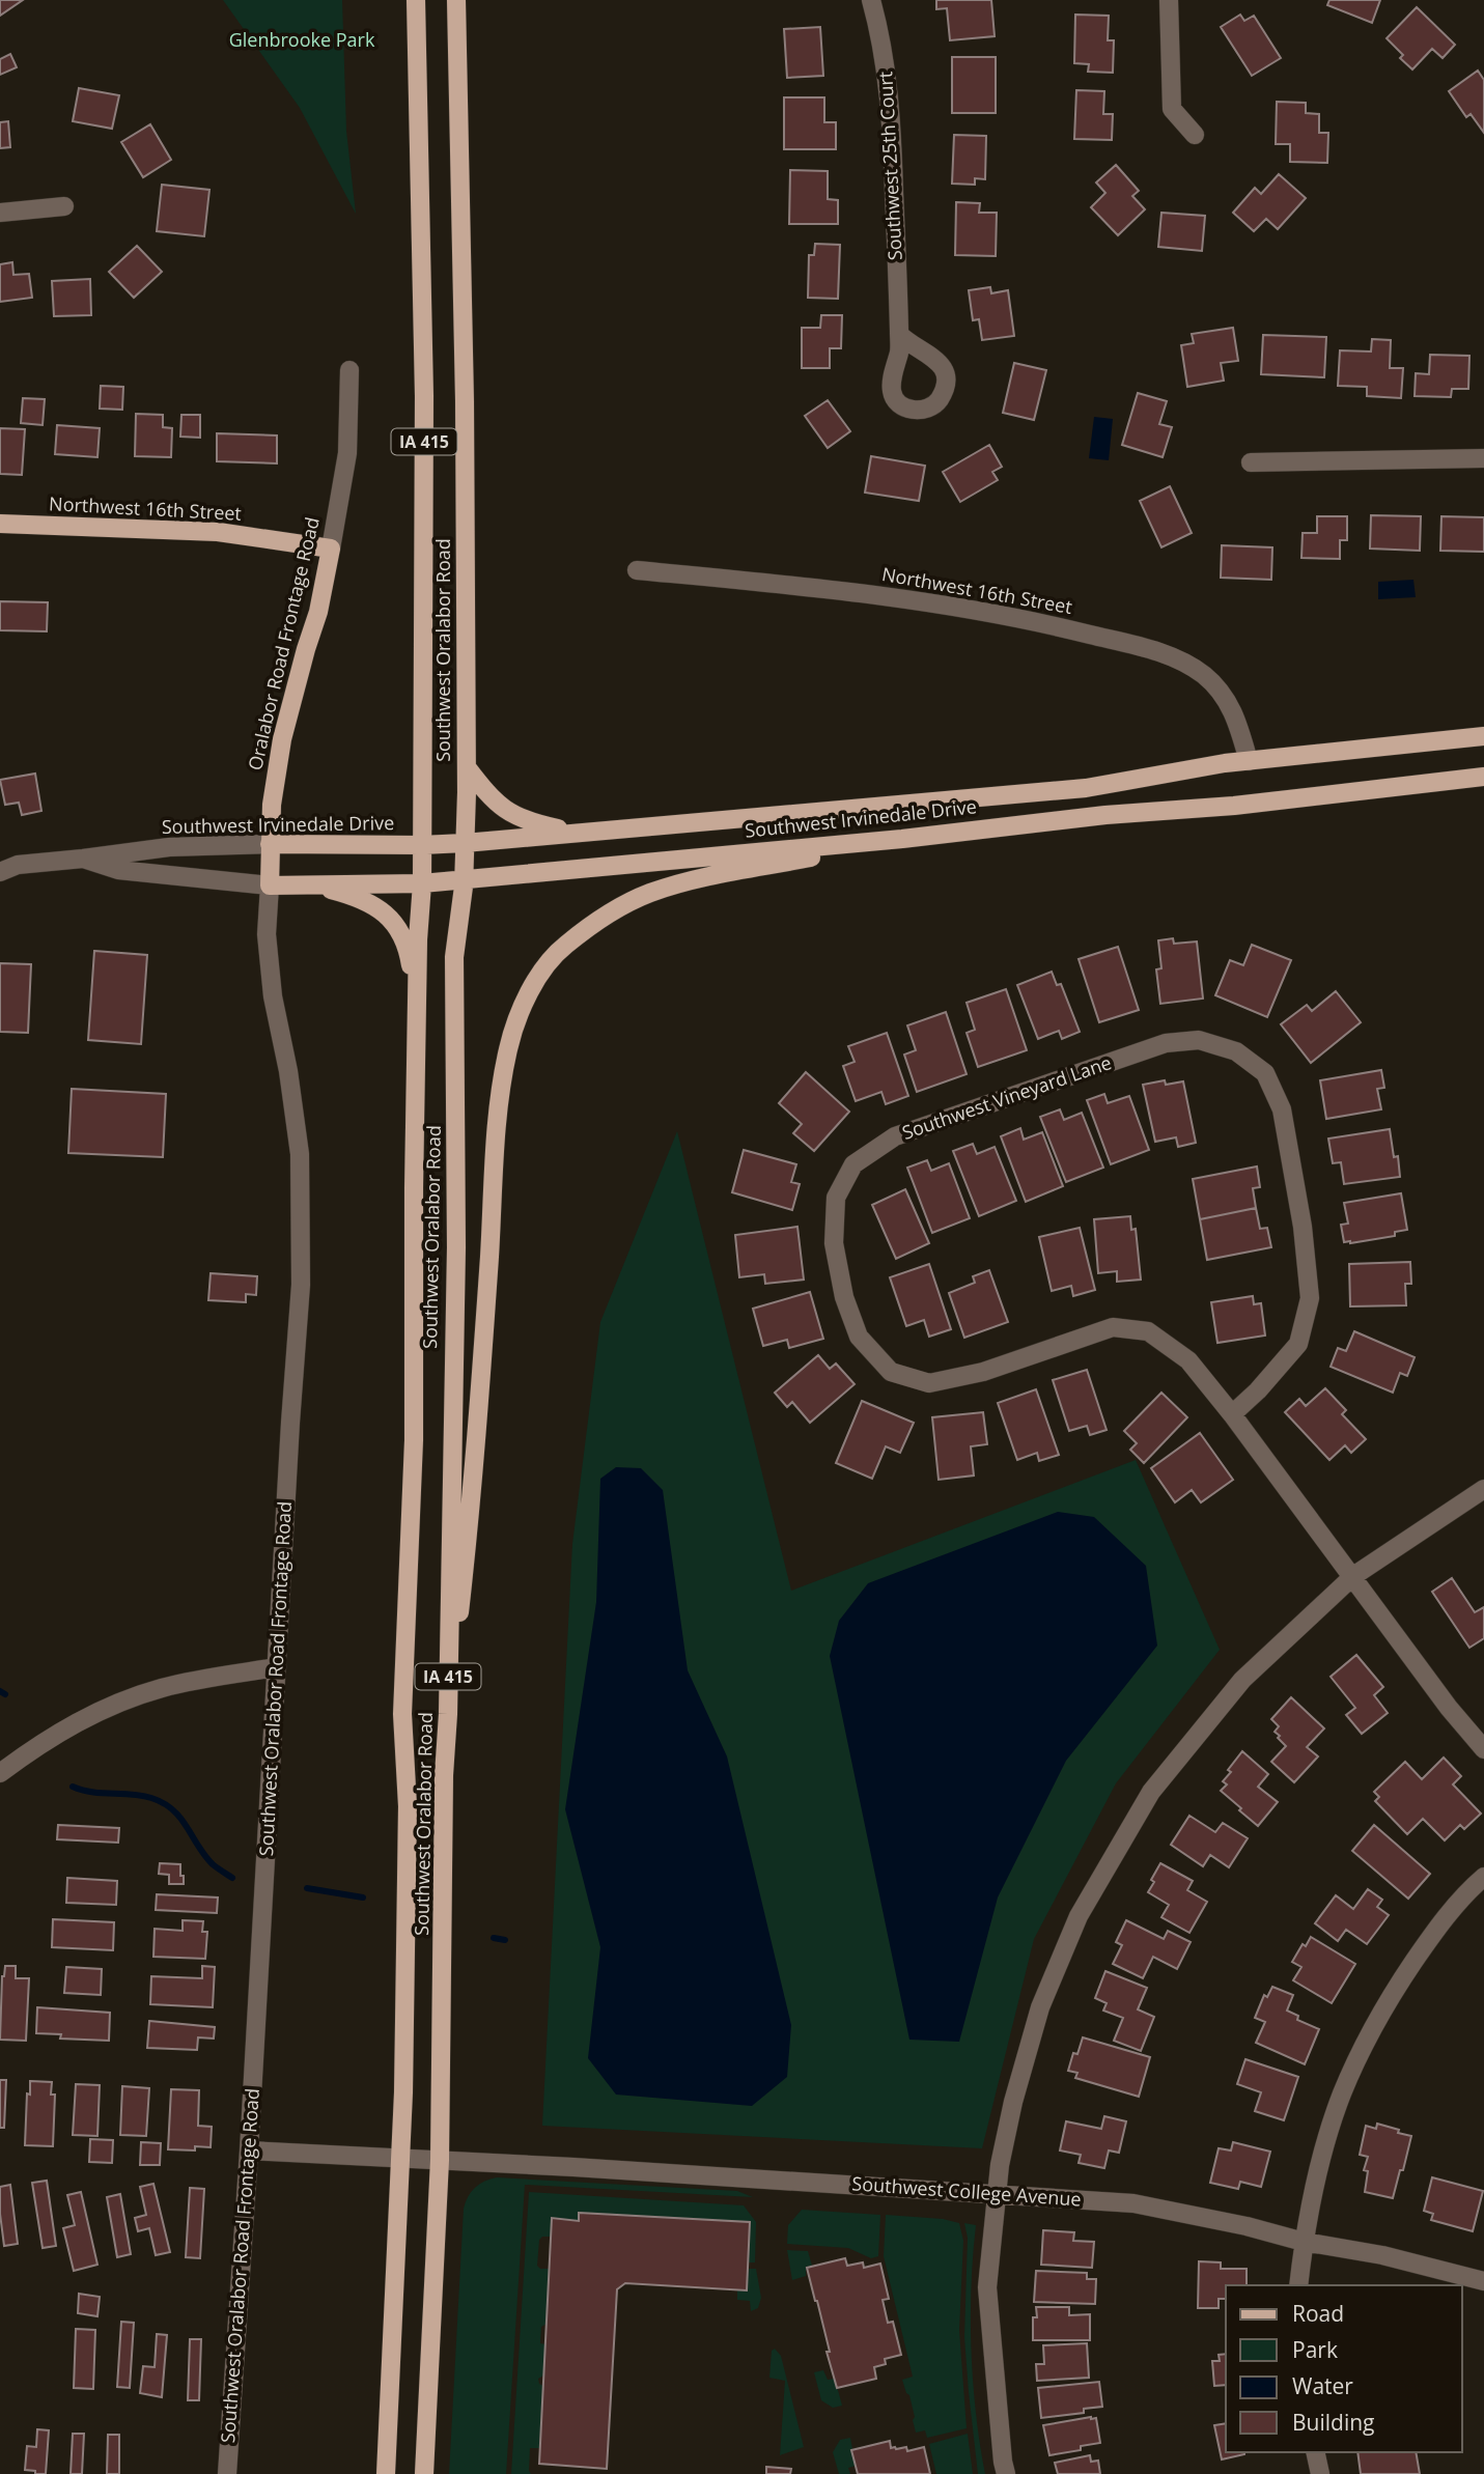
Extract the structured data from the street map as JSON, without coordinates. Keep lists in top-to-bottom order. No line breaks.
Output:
{"streets":{"main road":["IA 415","Northwest 16th Street","Oralabor Road Frontage Road","Southwest Oralabor Road","Southwest Irvinedale Drive"],"street":["Southwest 25th Court","Southwest Vineyard Lane","Southwest Oralabor Road Frontage Road","Southwest College Avenue"]},"crossings":[["Northwest 16th Street","Oralabor Road Frontage Road"],["Northwest 16th Street","Southwest Irvinedale Drive"],["Oralabor Road Frontage Road","Southwest Irvinedale Drive"],["Oralabor Road Frontage Road","Southwest Oralabor Road Frontage Road"],["Southwest Oralabor Road","Southwest Irvinedale Drive"],["Southwest Oralabor Road","Southwest College Avenue"],["Southwest Irvinedale Drive","Southwest Oralabor Road Frontage Road"]],"parks":["Glenbrooke Park"],"legend":["Road","Park","Water","Building"]}
